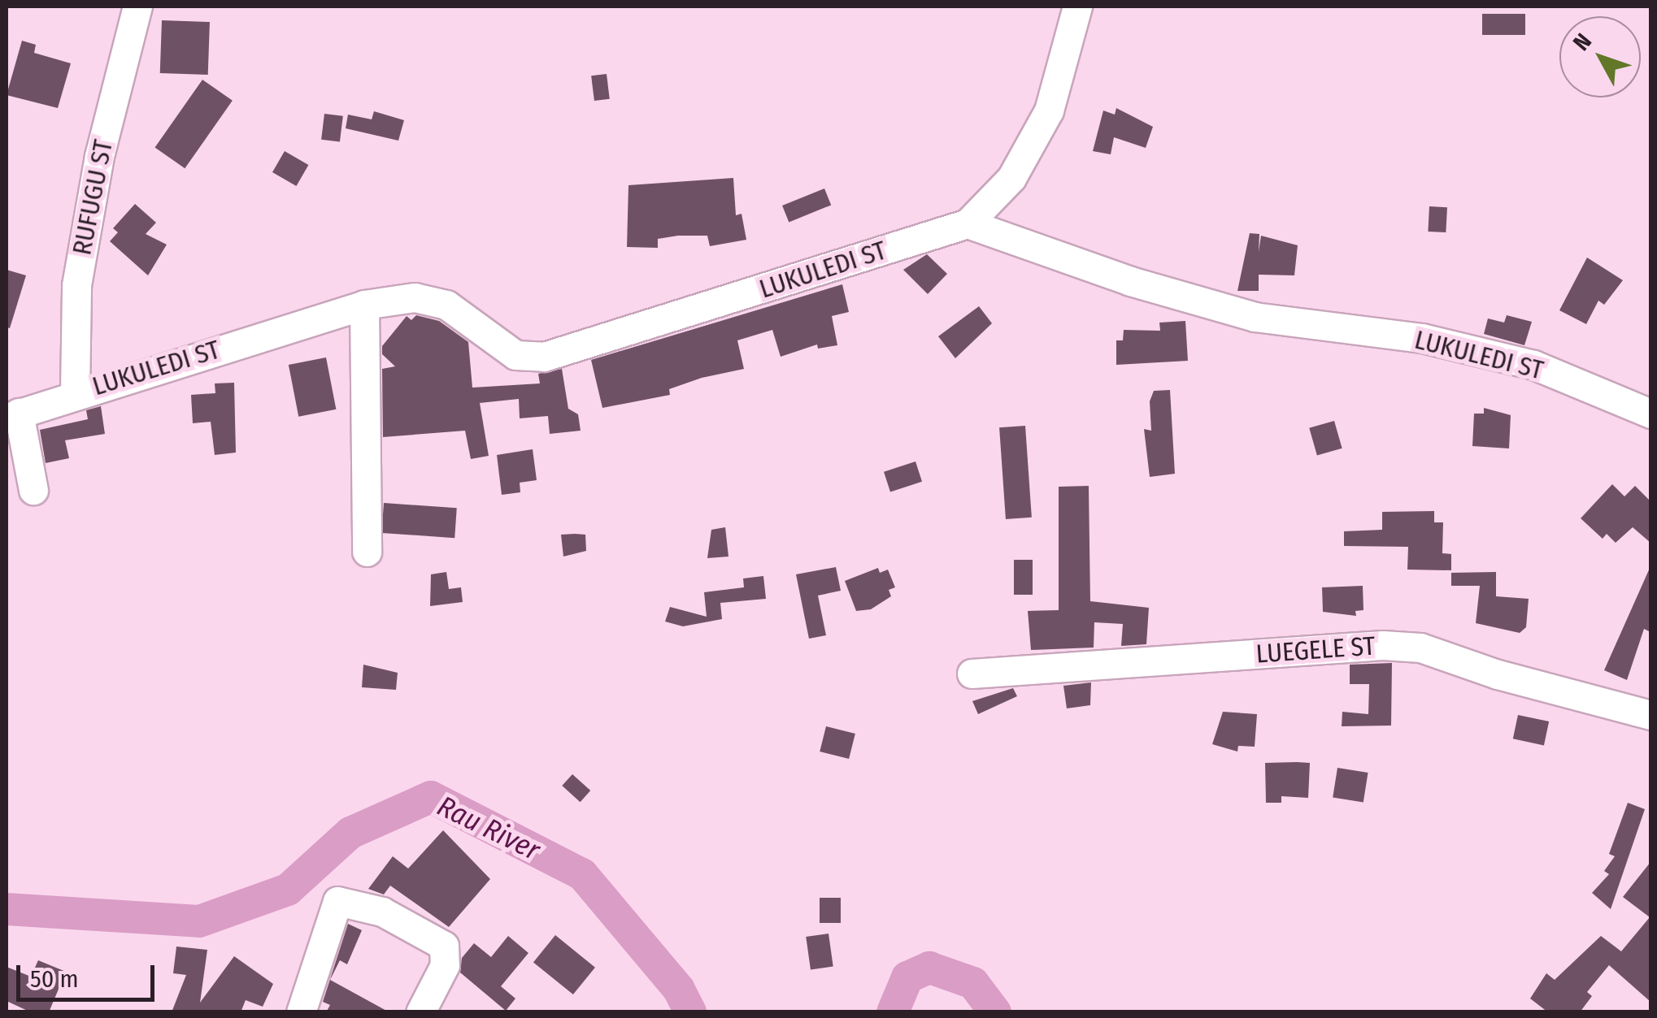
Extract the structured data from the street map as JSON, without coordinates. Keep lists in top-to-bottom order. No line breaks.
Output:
{"streets":{"street":["RUFUGU ST","LUKULEDI ST","LUEGELE ST"]},"crossings":[["RUFUGU ST","LUKULEDI ST"]],"water":["Rau River"],"scale_bar":"50 m","north":"top left"}
